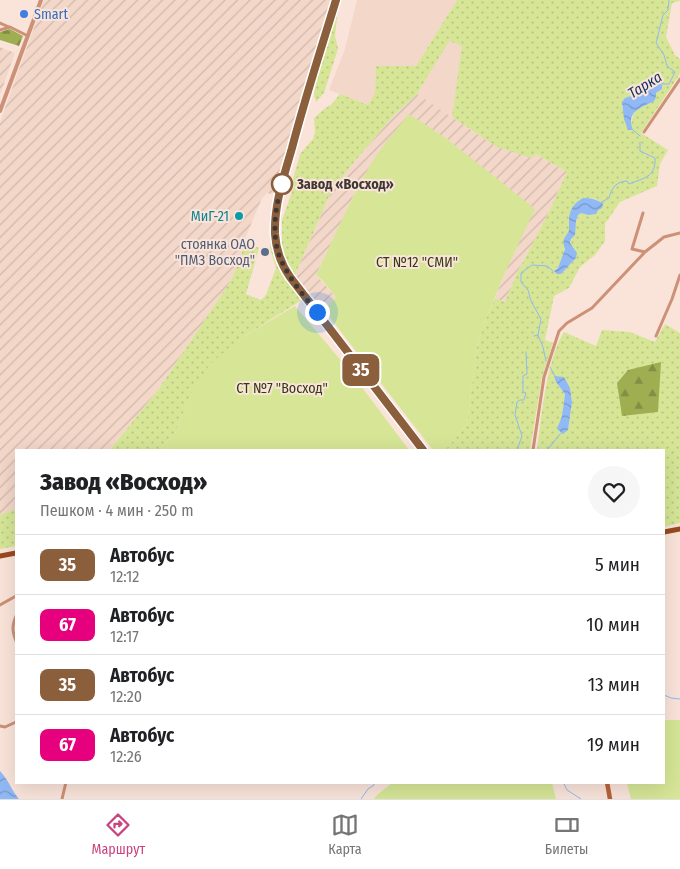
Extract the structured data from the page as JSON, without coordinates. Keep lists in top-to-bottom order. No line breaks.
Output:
{"water":["Тарка"],"parks":["СТ №12 \"СМИ\"","СТ №7 \"Восход\""],"places":["Smart","Завод «Восход»","МиГ-21","стоянка ОАО \"ПМЗ Восход\""],"lines":["bus line 35"],"page":{"on_map":"35","heading":["Завод «Восход»","Пешком · 4 мин · 250 m"],"list":[{"mark":"35","name":"Автобус","note":"12:12","value":"5 мин"},{"mark":"67","name":"Автобус","note":"12:17","value":"10 мин"},{"mark":"35","name":"Автобус","note":"12:20","value":"13 мин"},{"mark":"67","name":"Автобус","note":"12:26","value":"19 мин"}],"tabs":["Маршрут","Карта","Билеты"]}}
